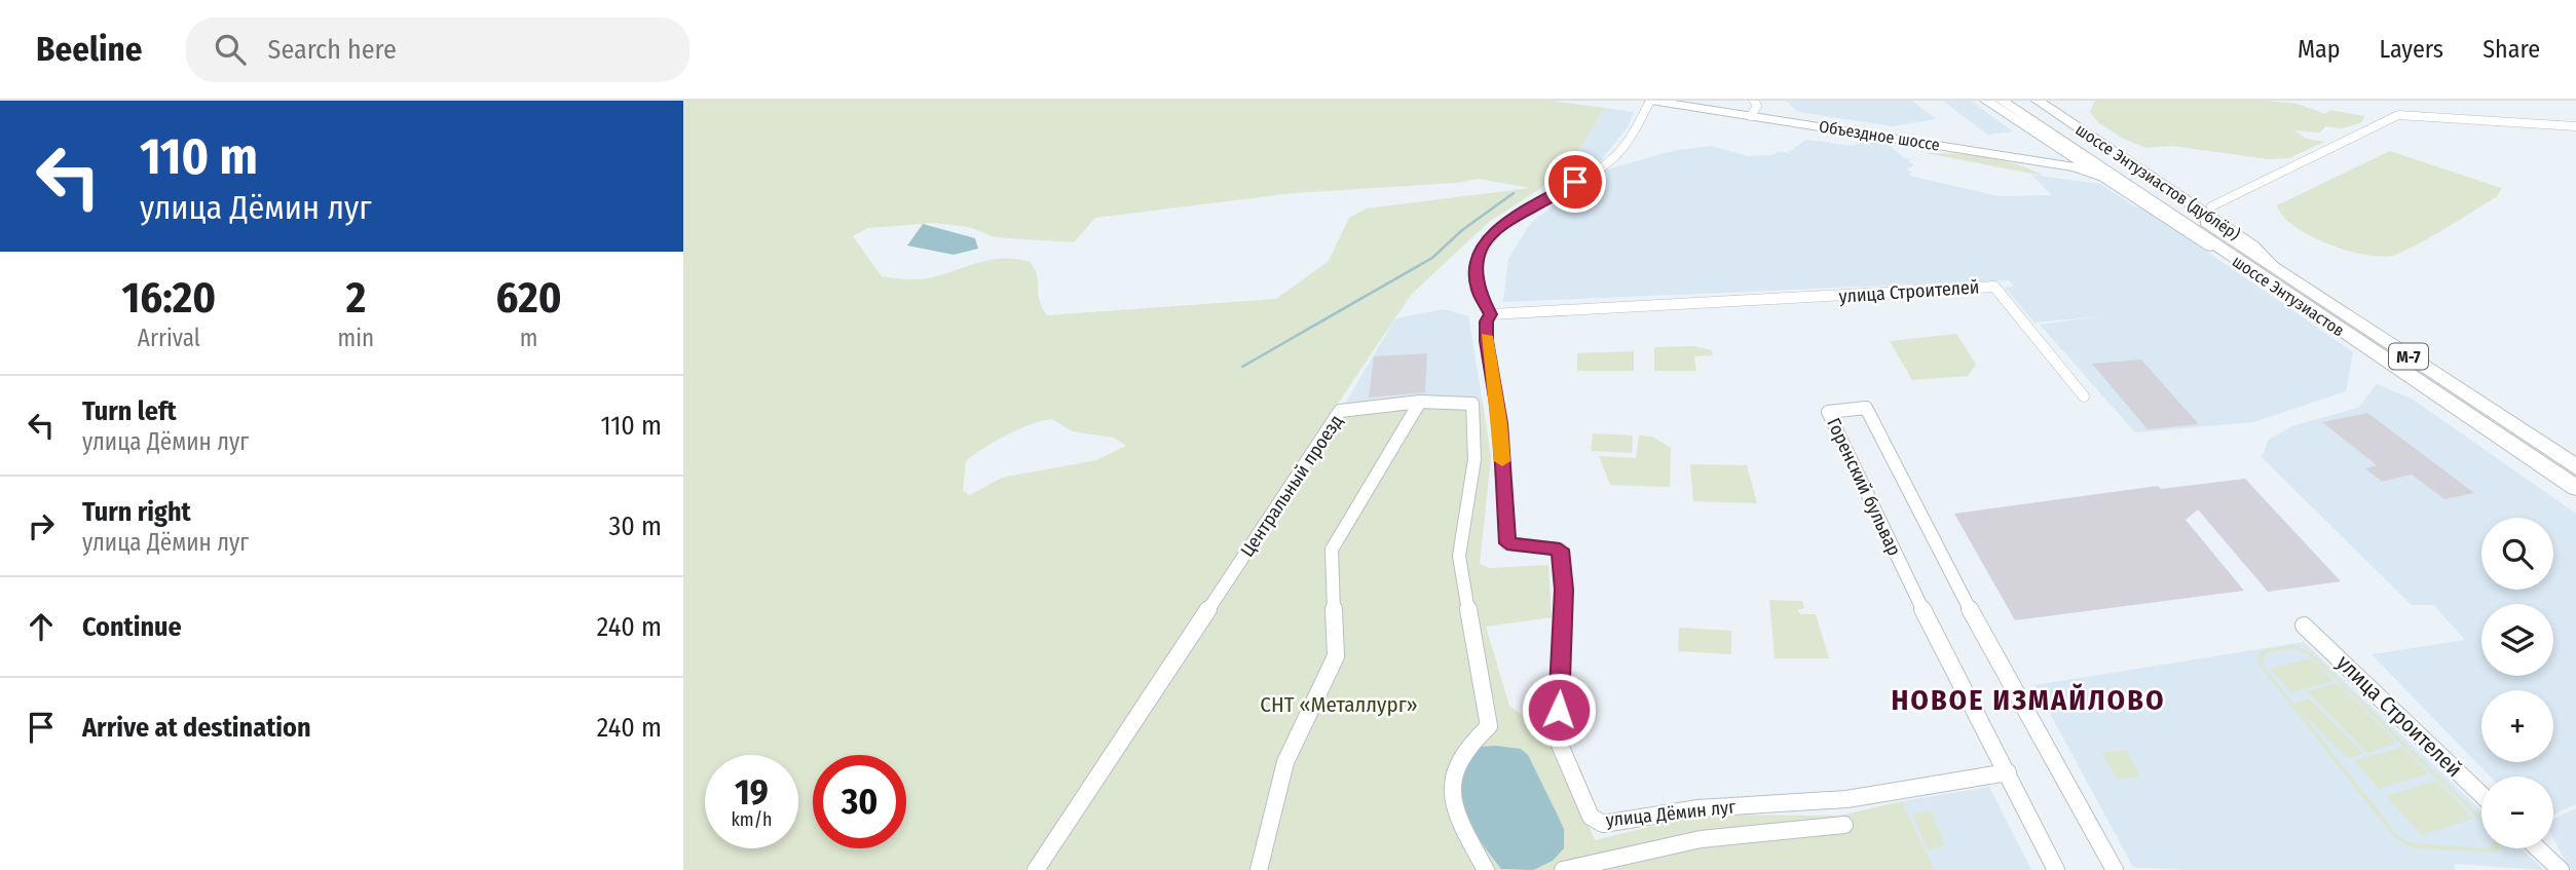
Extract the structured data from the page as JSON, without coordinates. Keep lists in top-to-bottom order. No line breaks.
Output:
{"streets":{"highway":["шоссе Энтузиастов","М-7"],"main road":["Объездное шоссе","шоссе Энтузиастов (дублёр)"],"street":["улица Строителей","Центральный проезд","Горенский бульвар","улица Дёмин луг"]},"crossings":[["Объездное шоссе","шоссе Энтузиастов (дублёр)"],["шоссе Энтузиастов (дублёр)","шоссе Энтузиастов"],["улица Строителей","улица Дёмин луг"],["Горенский бульвар","улица Дёмин луг"]],"districts":["НОВОЕ ИЗМАЙЛОВО"],"parks":["СНТ «Металлург»"],"page":{"header":"Beeline","search":"Search here","nav":["Map","Layers","Share"],"turn":["110 m","улица Дёмин луг"],"eta":["16:20","Arrival","2","min","620","m"],"list":[{"name":"Turn left","note":"улица Дёмин луг","value":"110 m"},{"name":"Turn right","note":"улица Дёмин луг","value":"30 m"},{"name":"Continue","value":"240 m"},{"name":"Arrive at destination","value":"240 m"}],"map_buttons":["+","−"],"speed":"19 km/h","limit":"30"}}
